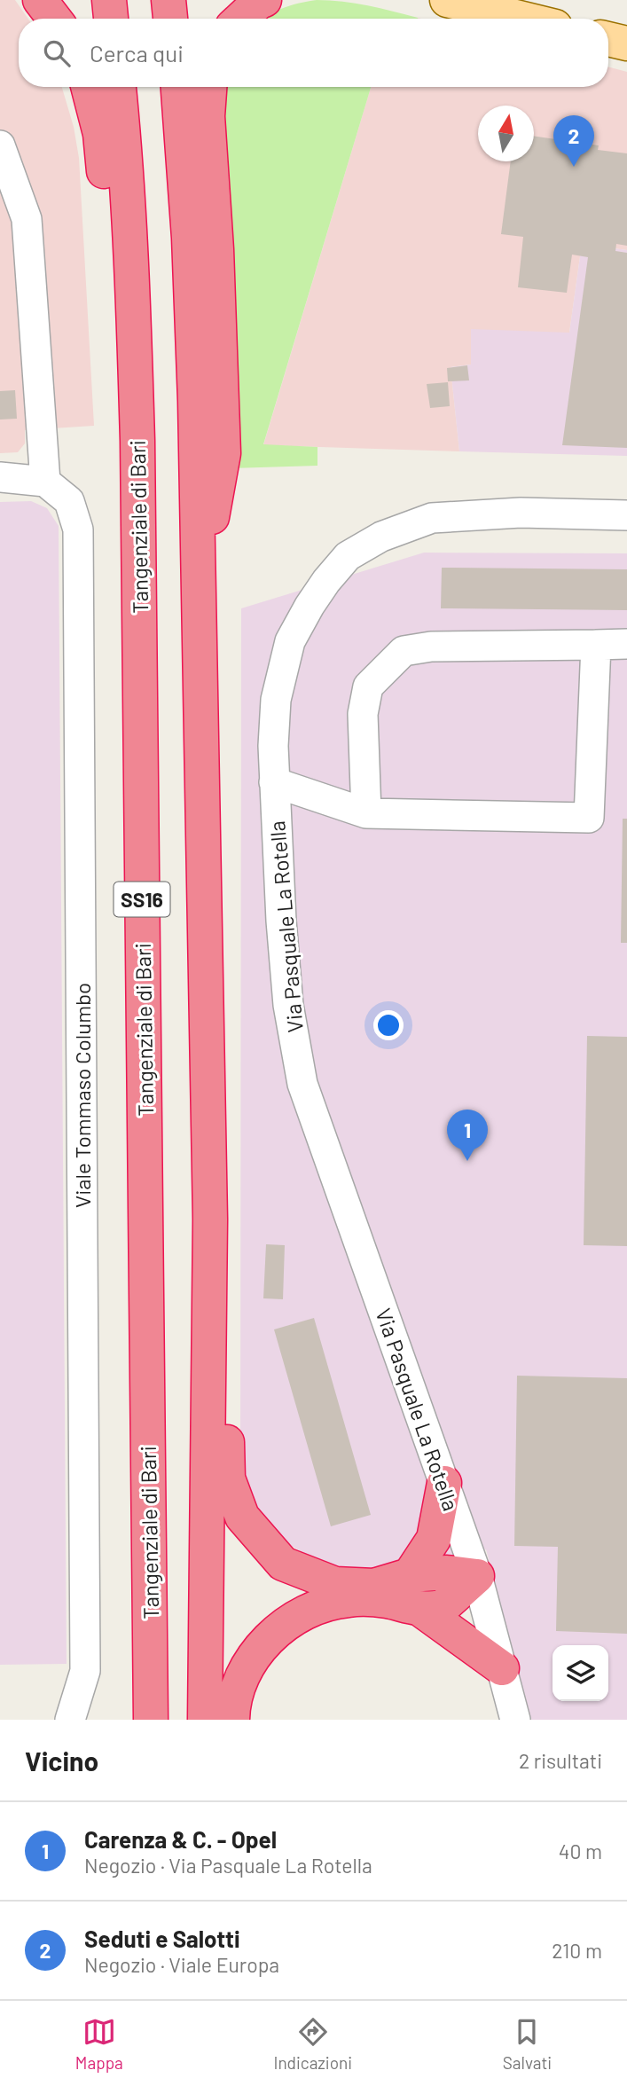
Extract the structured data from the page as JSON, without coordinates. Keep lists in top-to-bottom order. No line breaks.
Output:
{"streets":{"highway":["Tangenziale di Bari","SS16"],"street":["Via Pasquale La Rotella","Viale Tommaso Columbo"]},"north":"top","page":{"search":"Cerca qui","pins":["2","1"],"heading":["Vicino","2 risultati"],"list":[{"mark":"1","name":"Carenza & C. - Opel","note":"Negozio · Via Pasquale La Rotella","value":"40 m"},{"mark":"2","name":"Seduti e Salotti","note":"Negozio · Viale Europa","value":"210 m"}],"nav":["Mappa","Indicazioni","Salvati"]}}
